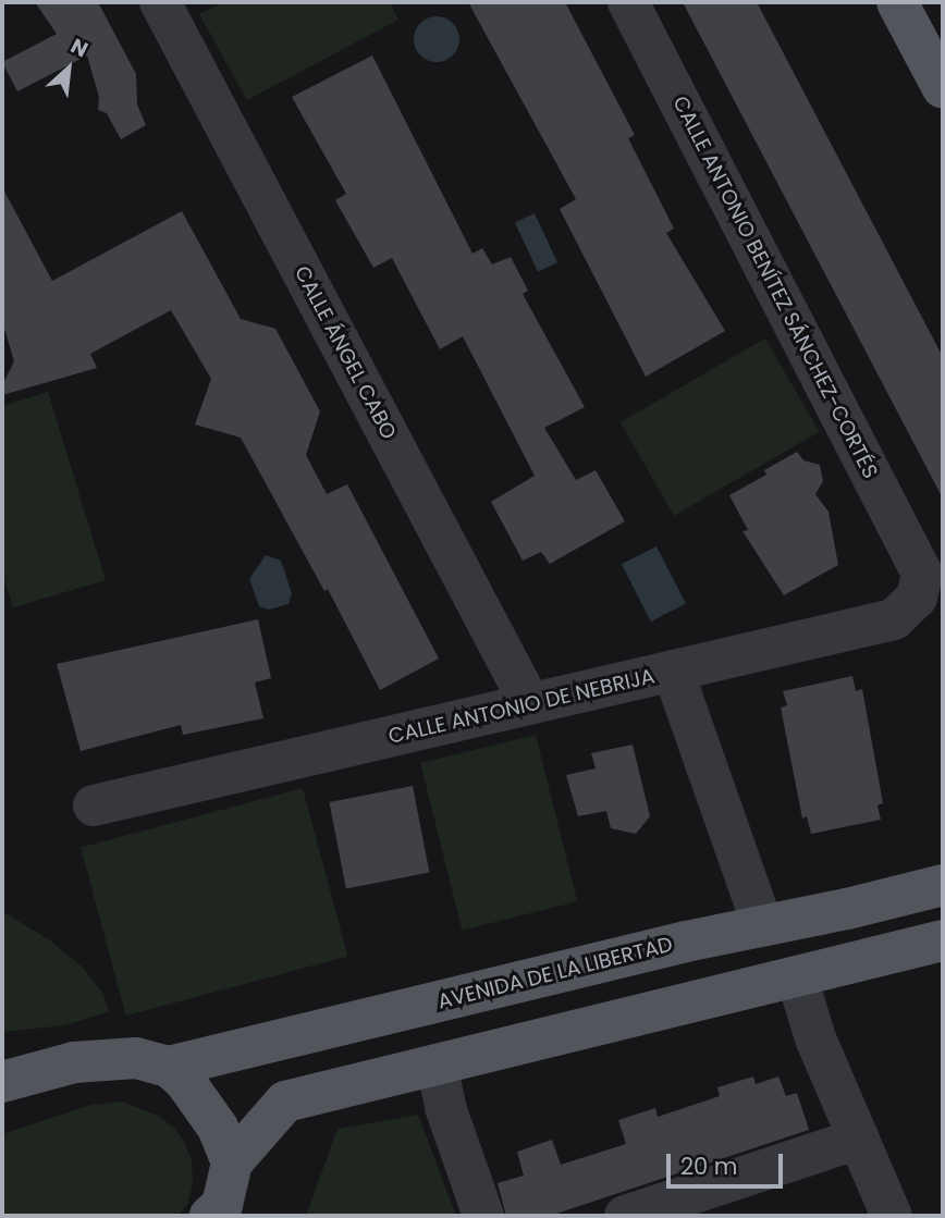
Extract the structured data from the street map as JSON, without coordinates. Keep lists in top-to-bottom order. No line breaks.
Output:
{"streets":{"main road":["AVENIDA DE LA LIBERTAD"],"street":["CALLE ANTONIO BENÍTEZ SÁNCHEZ-CORTÉS","CALLE ÁNGEL CABO","CALLE ANTONIO DE NEBRIJA"]},"crossings":[["CALLE ANTONIO BENÍTEZ SÁNCHEZ-CORTÉS","CALLE ANTONIO DE NEBRIJA"],["CALLE ÁNGEL CABO","CALLE ANTONIO DE NEBRIJA"]],"scale_bar":"20 m","north":"top right"}
